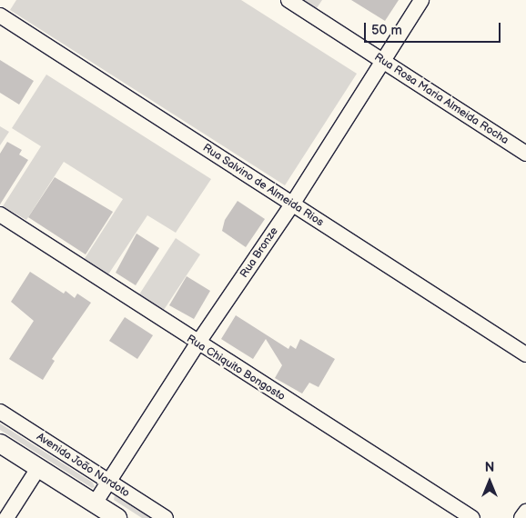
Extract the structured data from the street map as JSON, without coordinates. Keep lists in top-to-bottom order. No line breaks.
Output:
{"streets":{"street":["Rua Rosa Maria Almeida Rocha","Rua Salvino de Almeida Rios","Rua Bronze","Rua Chiquito Bongosto","Avenida João Nardoto"]},"crossings":[["Rua Rosa Maria Almeida Rocha","Rua Bronze"],["Rua Salvino de Almeida Rios","Rua Bronze"],["Rua Bronze","Rua Chiquito Bongosto"],["Rua Bronze","Avenida João Nardoto"]],"scale_bar":"50 m","north":"top"}
